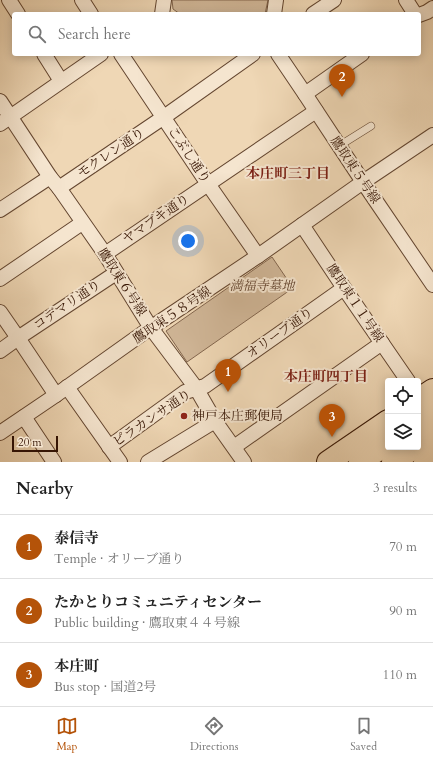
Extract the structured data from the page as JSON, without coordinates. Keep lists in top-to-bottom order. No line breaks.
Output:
{"streets":{"street":["モクレン通り","こぶし通り","鷹取東５号線","ヤマブキ通り","鷹取東６号線","鷹取東１１号線","コデマリ通り","鷹取東５８号線","オリーブ通り","ピラカンサ通り"]},"crossings":[["モクレン通り","こぶし通り"],["モクレン通り","鷹取東６号線"],["こぶし通り","ヤマブキ通り"],["こぶし通り","鷹取東５８号線"],["鷹取東５号線","ヤマブキ通り"],["鷹取東５号線","鷹取東５８号線"],["ヤマブキ通り","鷹取東６号線"],["鷹取東６号線","コデマリ通り"],["鷹取東６号線","鷹取東５８号線"],["鷹取東６号線","オリーブ通り"],["鷹取東６号線","ピラカンサ通り"],["鷹取東１１号線","鷹取東５８号線"],["鷹取東１１号線","オリーブ通り"],["オリーブ通り","ピラカンサ通り"]],"districts":["本庄町三丁目","本庄町四丁目"],"parks":["満福寺墓地"],"places":["神戸本庄郵便局"],"scale_bar":"20 m","page":{"search":"Search here","pins":["2","1","3"],"scale":"20 m","heading":["Nearby","3 results"],"list":[{"mark":"1","name":"泰信寺","note":"Temple · オリーブ通り","value":"70 m"},{"mark":"2","name":"たかとりコミュニティセンター","note":"Public building · 鷹取東４４号線","value":"90 m"},{"mark":"3","name":"本庄町","note":"Bus stop · 国道2号","value":"110 m"}],"nav":["Map","Directions","Saved"]}}
